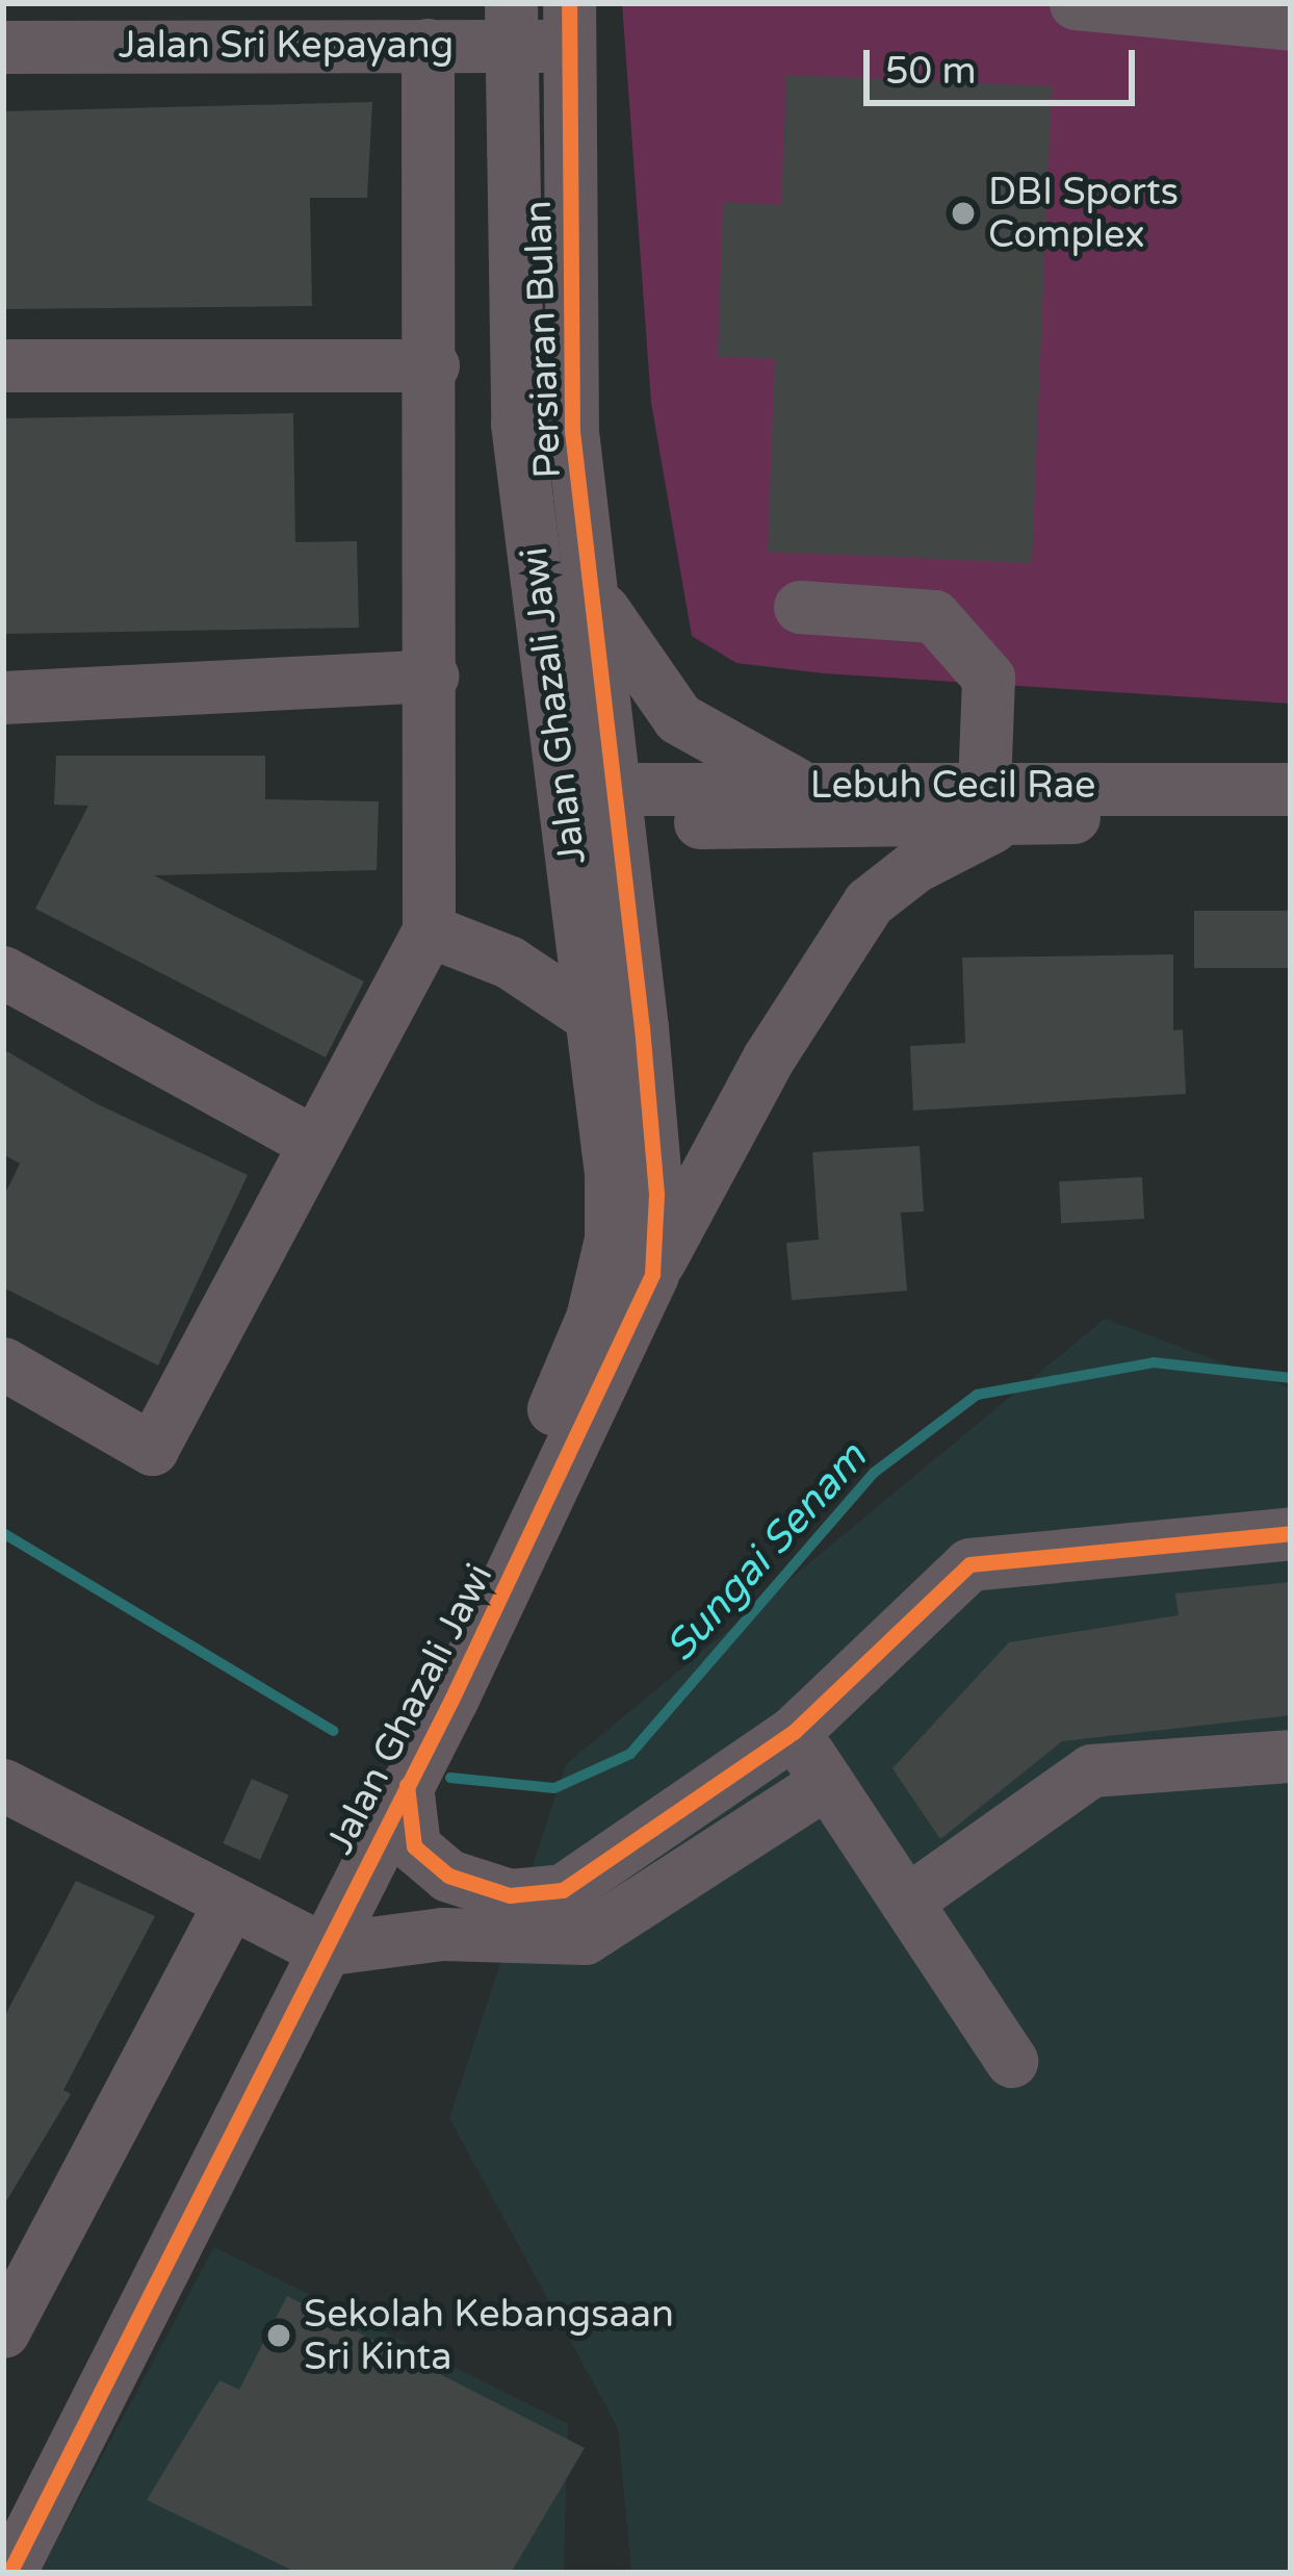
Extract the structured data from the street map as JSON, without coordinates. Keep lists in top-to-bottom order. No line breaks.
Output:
{"streets":{"street":["Jalan Sri Kepayang","Persiaran Bulan","Jalan Ghazali Jawi","Lebuh Cecil Rae"]},"crossings":[["Jalan Sri Kepayang","Persiaran Bulan"],["Jalan Sri Kepayang","Jalan Ghazali Jawi"],["Persiaran Bulan","Jalan Ghazali Jawi"],["Persiaran Bulan","Lebuh Cecil Rae"],["Jalan Ghazali Jawi","Lebuh Cecil Rae"]],"water":["Sungai Senam"],"places":["DBI Sports Complex","Sekolah Kebangsaan Sri Kinta"],"scale_bar":"50 m"}
